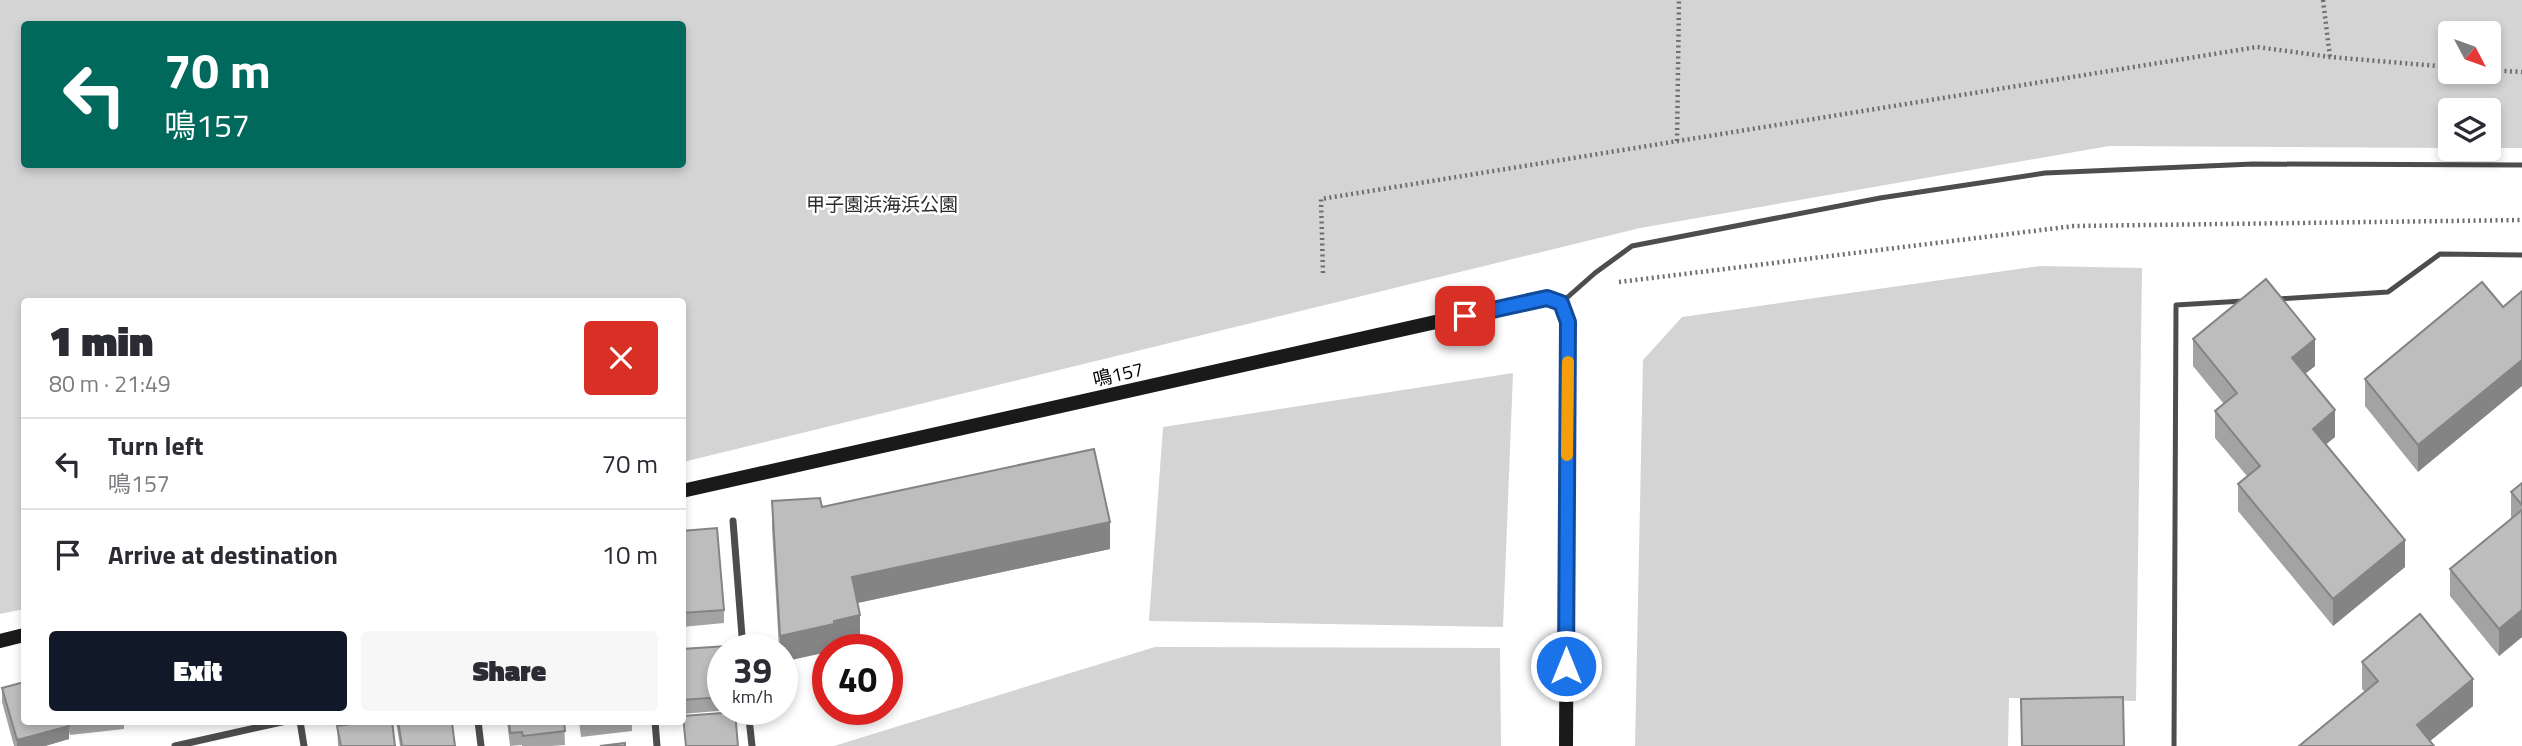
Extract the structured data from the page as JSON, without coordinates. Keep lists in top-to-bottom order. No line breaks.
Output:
{"streets":{"street":["鳴157"]},"parks":["甲子園浜海浜公園"],"north":"bottom right","page":{"turn":["70 m","鳴157"],"heading":["1 min","80 m · 21:49"],"list":[{"name":"Turn left","note":"鳴157","value":"70 m"},{"name":"Arrive at destination","value":"10 m"}],"buttons":["Exit","Share"],"speed":"39 km/h","limit":"40"}}
